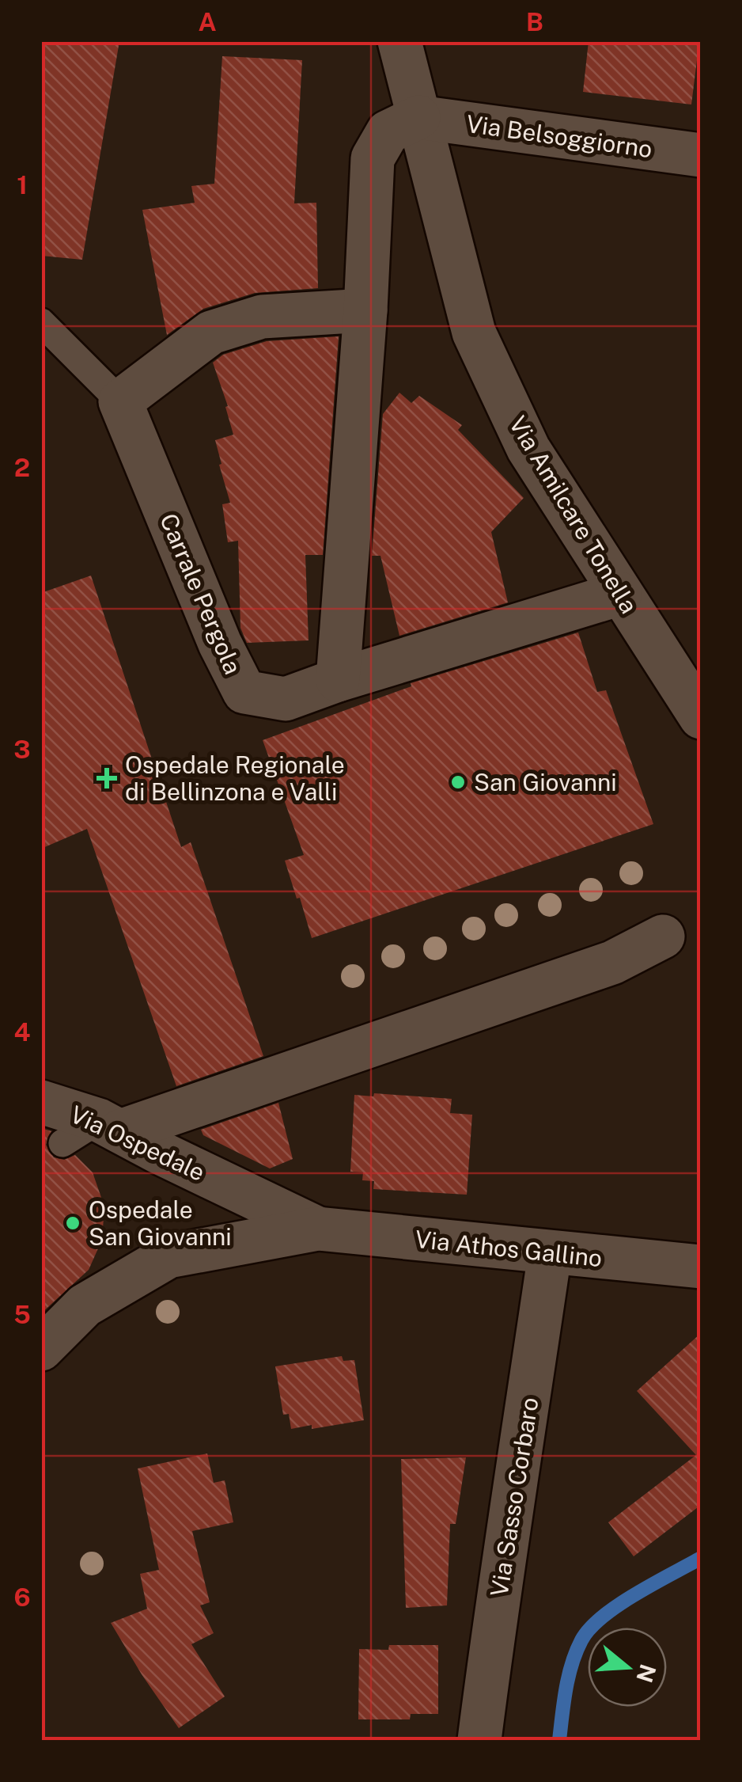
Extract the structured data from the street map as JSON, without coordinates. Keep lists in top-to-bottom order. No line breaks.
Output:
{"streets":{"street":["Via Belsoggiorno","Via Amilcare Tonella","Carrale Pergola","Via Ospedale","Via Athos Gallino","Via Sasso Corbaro"]},"crossings":[["Via Belsoggiorno","Via Amilcare Tonella"],["Via Ospedale","Via Athos Gallino"],["Via Athos Gallino","Via Sasso Corbaro"]],"places":{"health":["Ospedale Regionale di Bellinzona e Valli"],"other":["San Giovanni","Ospedale San Giovanni"]},"north":"right","grid":{"columns":["A","B"],"rows":["1","2","3","4","5","6"]}}
